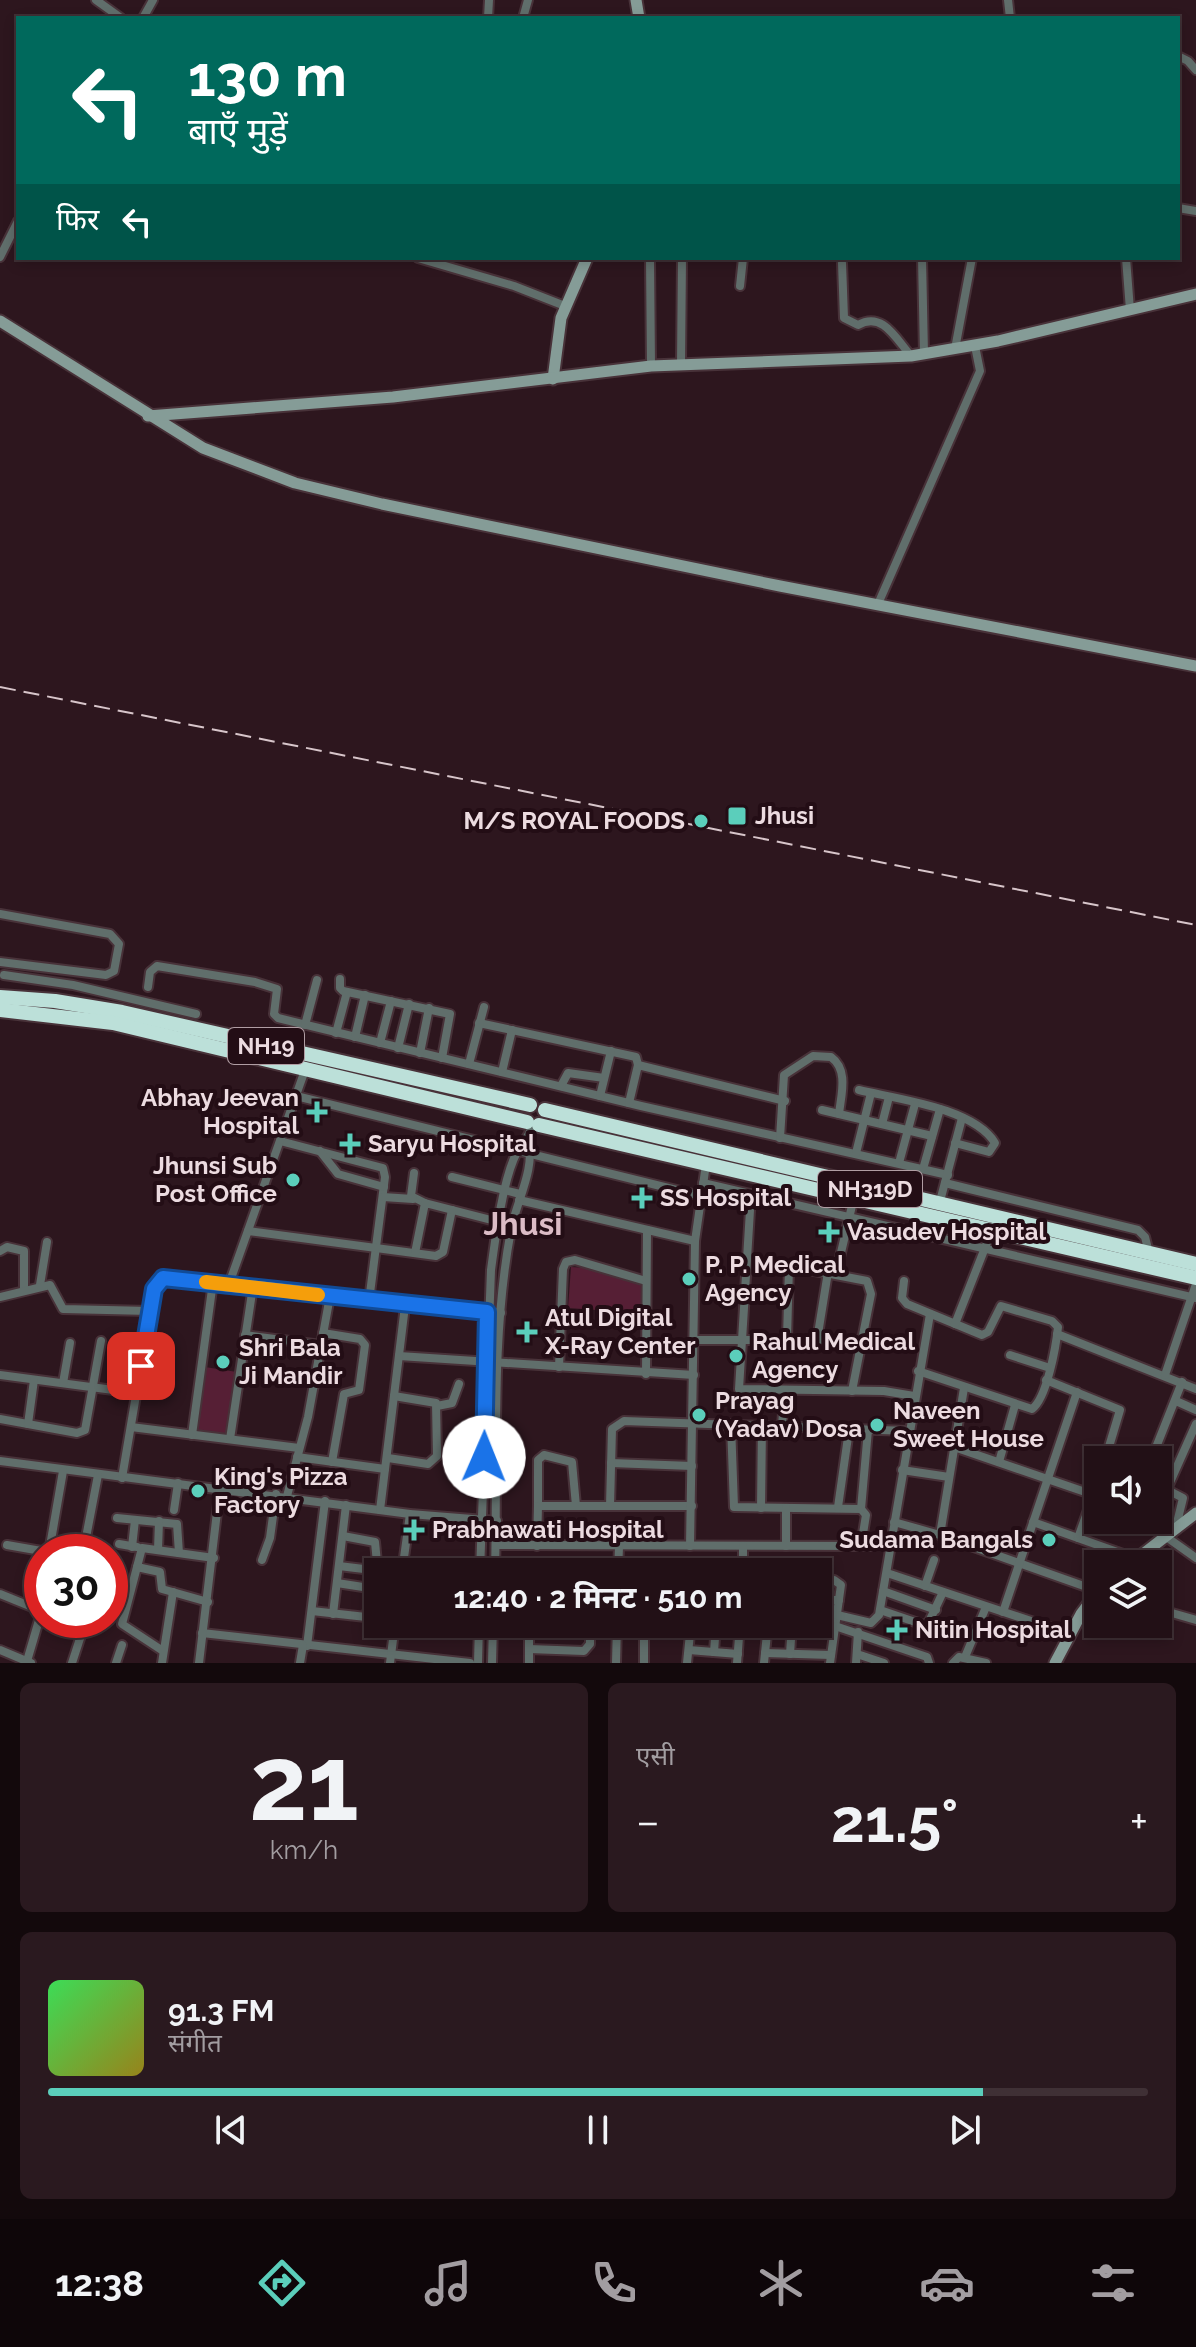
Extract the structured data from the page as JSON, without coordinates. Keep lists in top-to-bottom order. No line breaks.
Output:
{"streets":{"highway":["NH19","NH319D"]},"crossings":[["NH19","NH319D"]],"districts":["Jhusi"],"places":{"transit":["Jhusi"],"other":["M/S ROYAL FOODS","Jhunsi Sub Post Office","P. P. Medical Agency","Rahul Medical Agency","Shri Bala Ji Mandir","Prayag (Yadav) Dosa","Naveen Sweet House","King's Pizza Factory","Sudama Bangals"],"health":["Abhay Jeevan Hospital","Saryu Hospital","SS Hospital","Vasudev Hospital","Atul Digital X-Ray Center","Prabhawati Hospital","Nitin Hospital"]},"page":{"turn":["130 m","बाएँ मुड़ें"],"then":"फिर","limit":"30","trip":"12:40 · 2 मिनट · 510 m","tile":[["21","km/h"],"एसी"],"heat":["−","21.5°","+"],"song":["91.3 FM","संगीत"],"tabs":"12:38"}}
